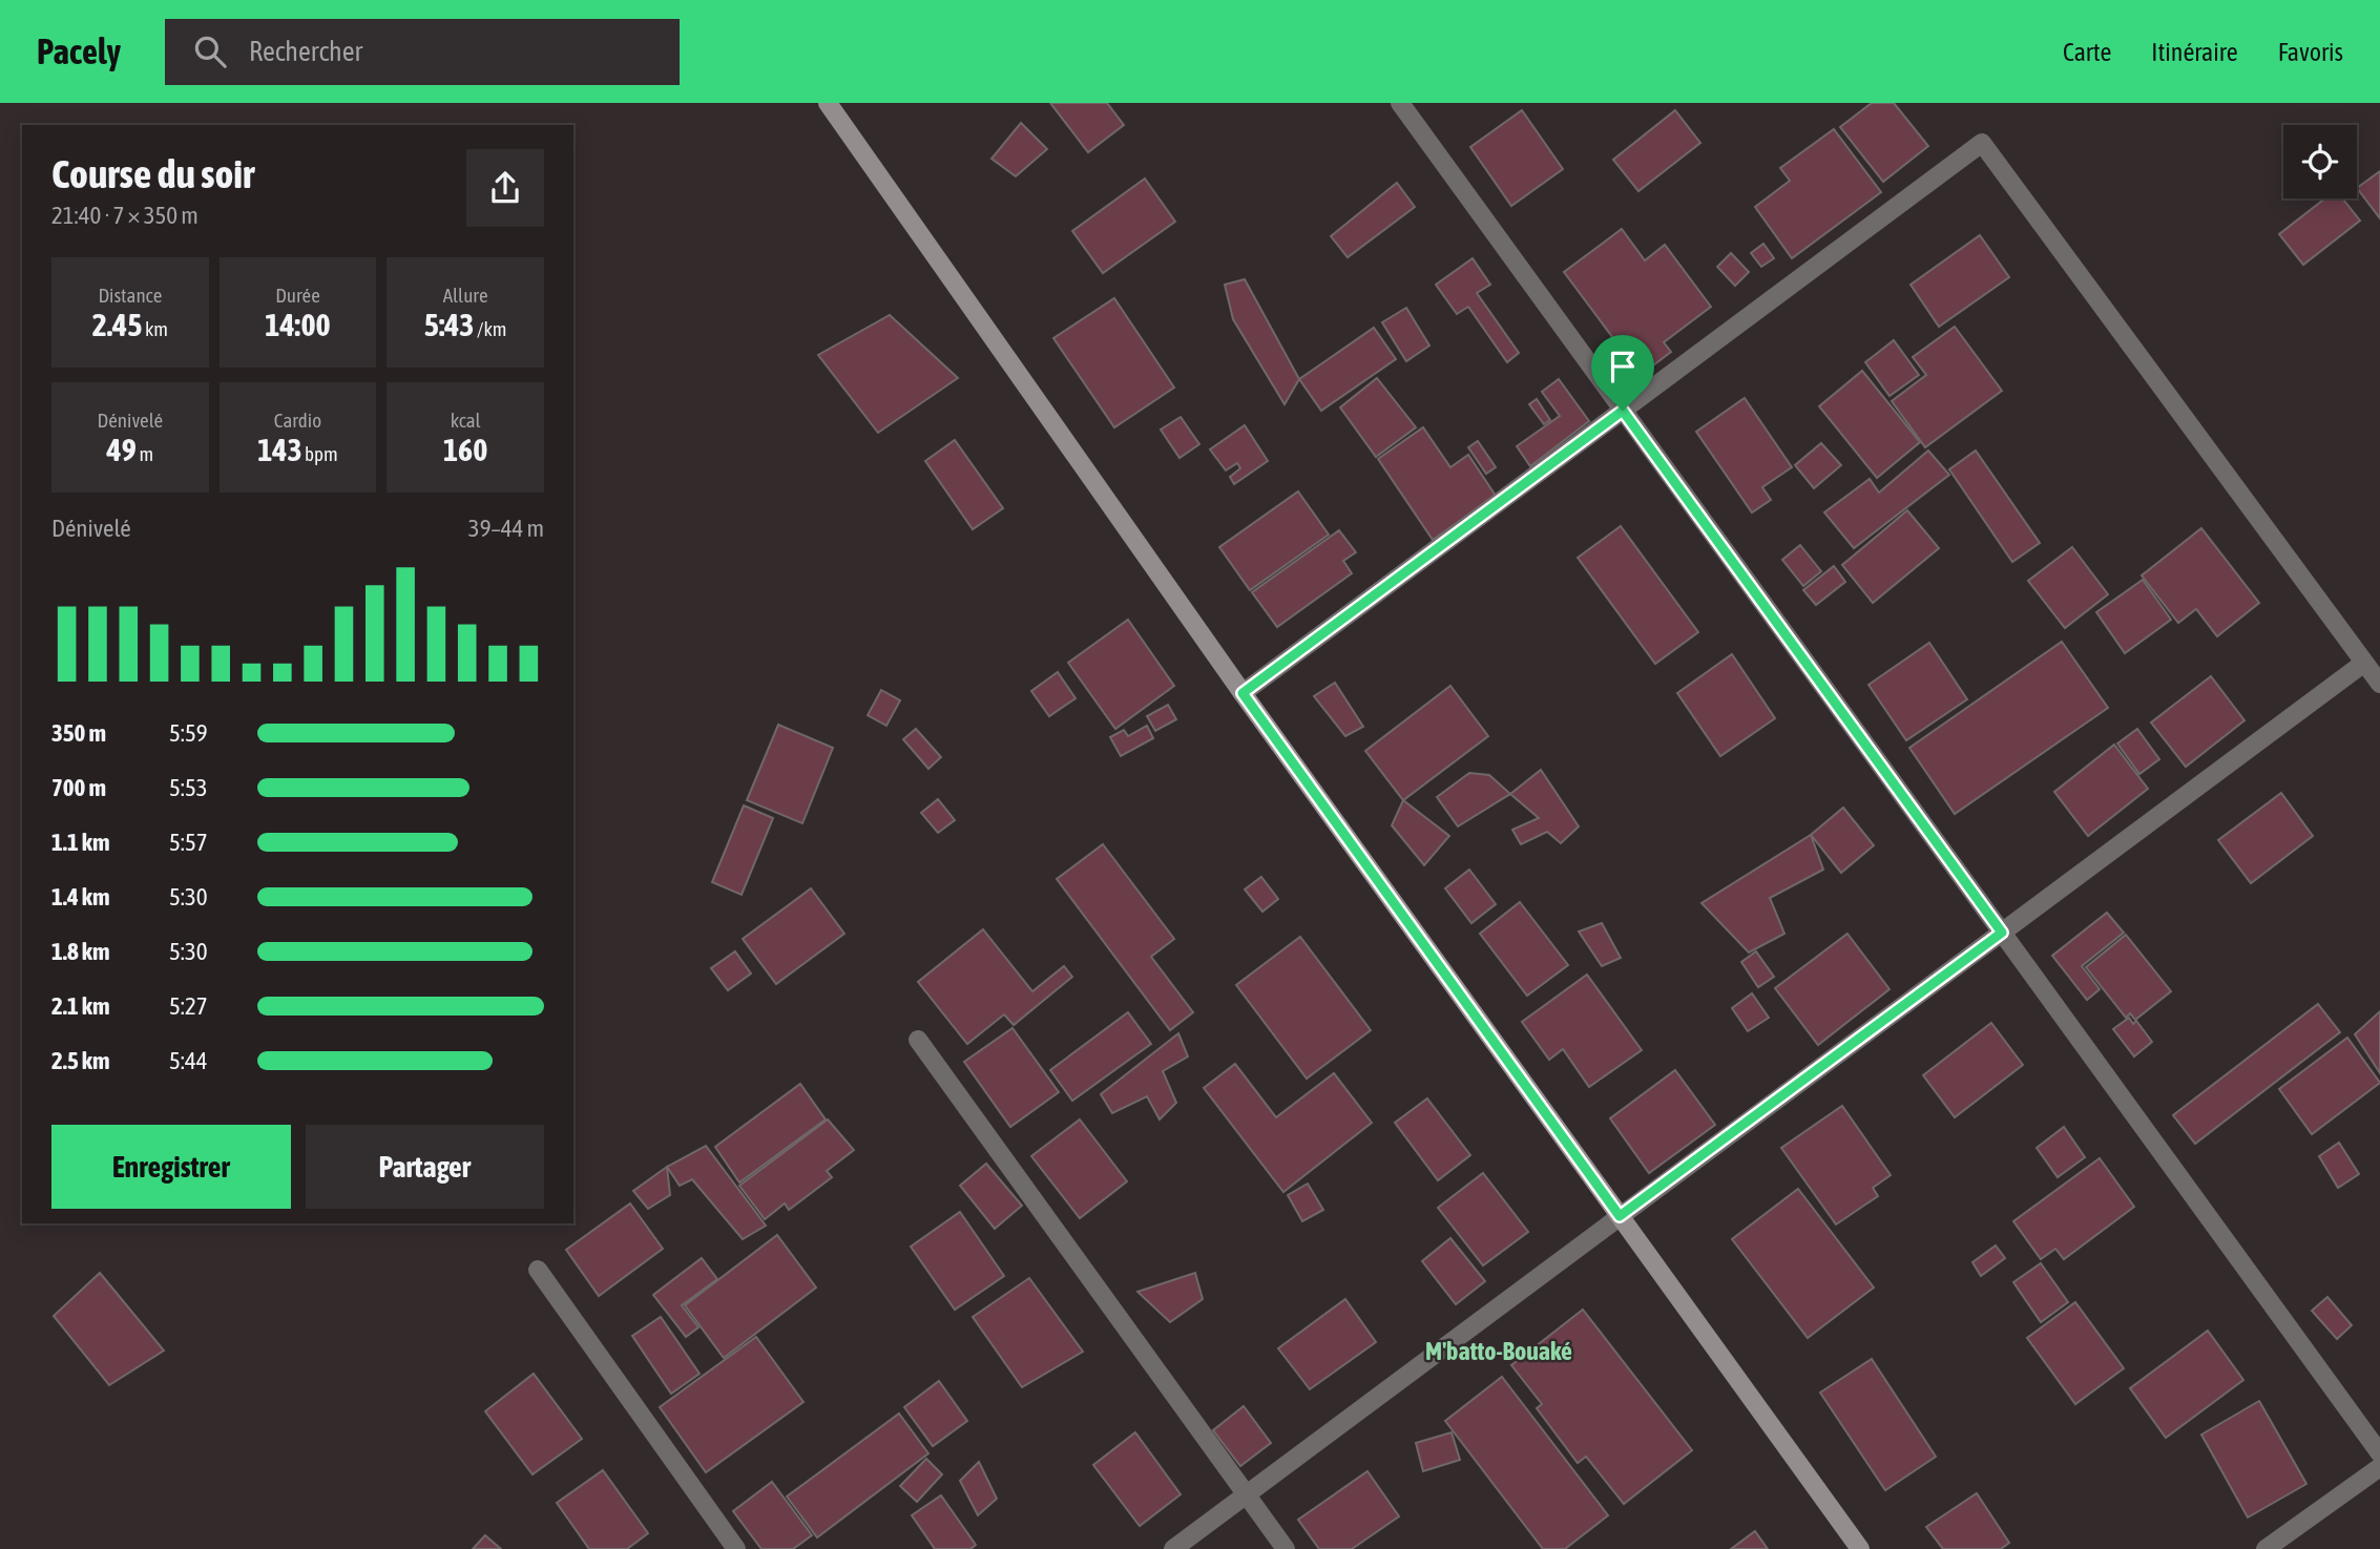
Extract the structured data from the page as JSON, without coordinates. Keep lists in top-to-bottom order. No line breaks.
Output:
{"districts":["M'batto-Bouaké"],"page":{"header":"Pacely","search":"Rechercher","nav":["Carte","Itinéraire","Favoris"],"heading":["Course du soir","21:40 · 7 × 350 m"],"stats":[["Distance","2.45 km"],["Durée","14:00"],["Allure","5:43 /km"],["Dénivelé","49 m"],["Cardio","143 bpm"],["kcal","160"]],"chart":["Dénivelé","39–44 m"],"list":[{"name":"350 m","note":"5:59"},{"name":"700 m","note":"5:53"},{"name":"1.1 km","note":"5:57"},{"name":"1.4 km","note":"5:30"},{"name":"1.8 km","note":"5:30"},{"name":"2.1 km","note":"5:27"},{"name":"2.5 km","note":"5:44"}],"buttons":["Enregistrer","Partager"]}}
